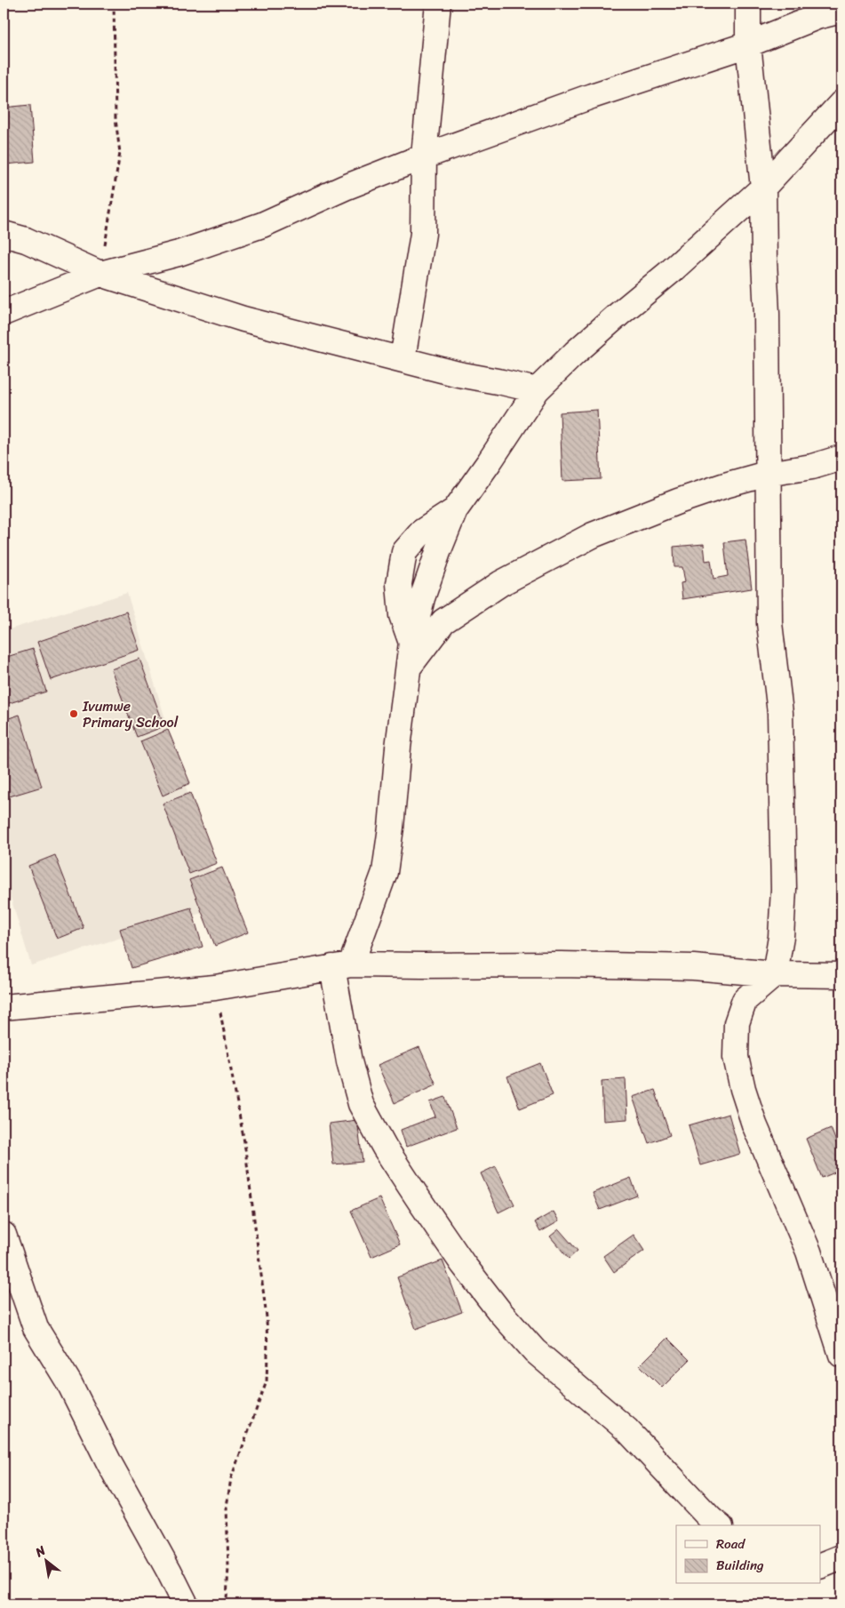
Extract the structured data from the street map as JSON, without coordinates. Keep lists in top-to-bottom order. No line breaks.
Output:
{"places":["Ivumwe Primary School"],"legend":["Road","Building"],"north":"top left"}
